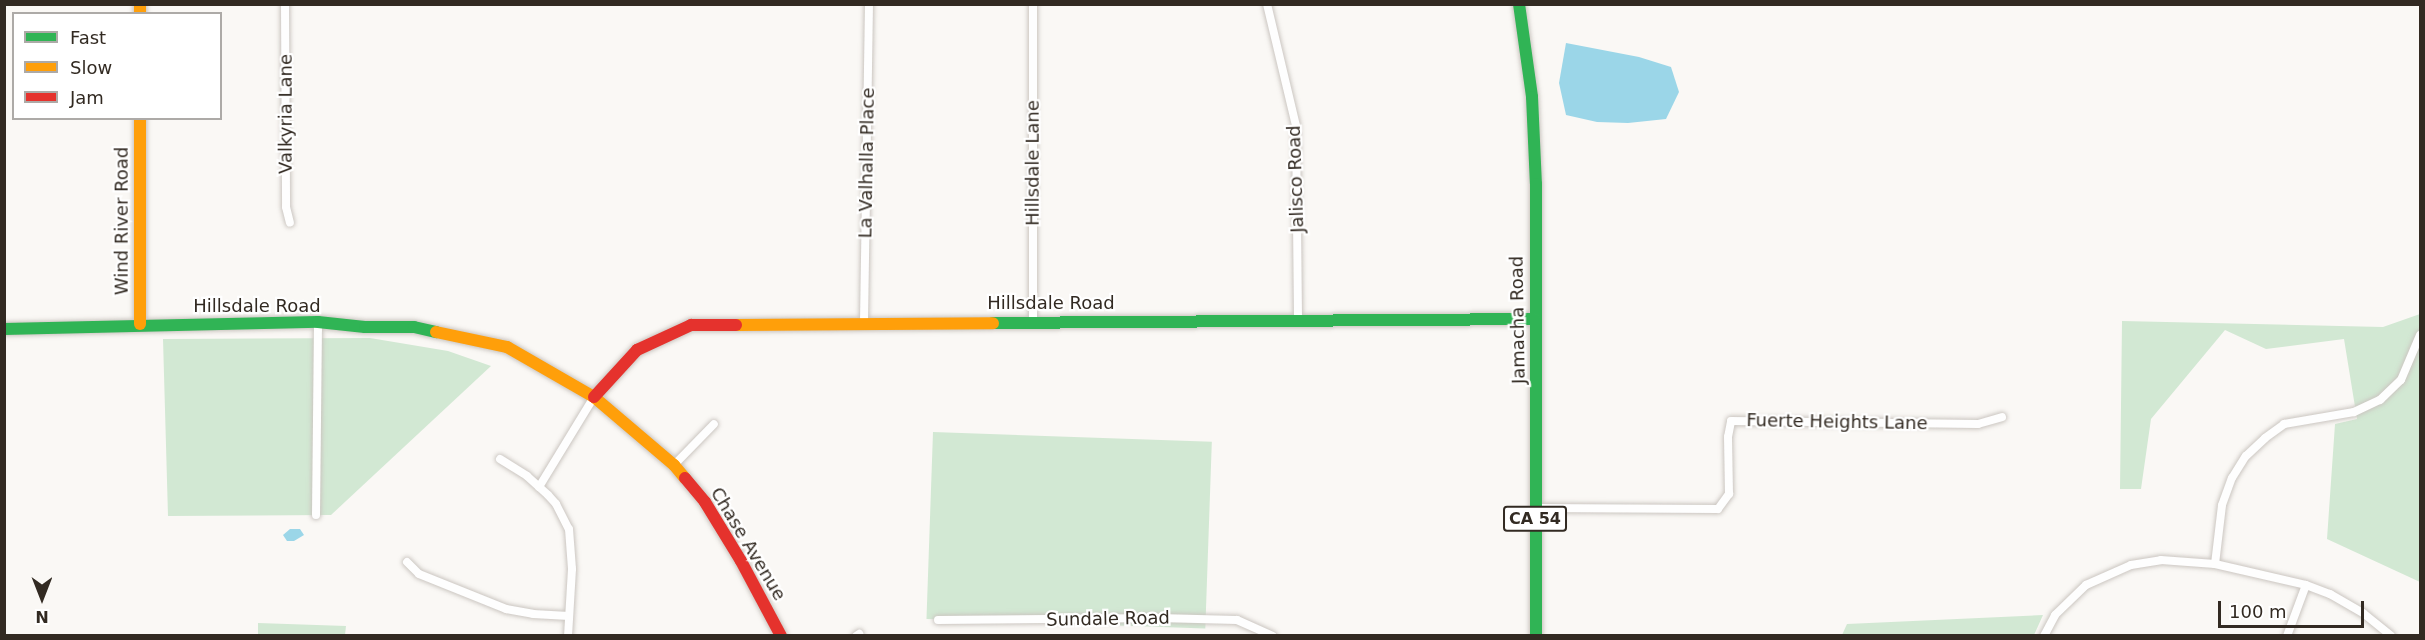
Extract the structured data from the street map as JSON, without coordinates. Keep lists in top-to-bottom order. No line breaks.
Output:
{"streets":{"main road":["Wind River Road","Hillsdale Road","Jamacha Road","CA 54","Chase Avenue"],"street":["Valkyria Lane","La Valhalla Place","Hillsdale Lane","Jalisco Road","Fuerte Heights Lane","Sundale Road"]},"crossings":[["La Valhalla Place","Hillsdale Road"],["Hillsdale Lane","Hillsdale Road"],["Jalisco Road","Hillsdale Road"],["Wind River Road","Hillsdale Road"],["Hillsdale Road","Jamacha Road"],["Hillsdale Road","Chase Avenue"],["Jamacha Road","Fuerte Heights Lane"]],"legend":["Fast","Slow","Jam"],"scale_bar":"100 m","north":"bottom"}
